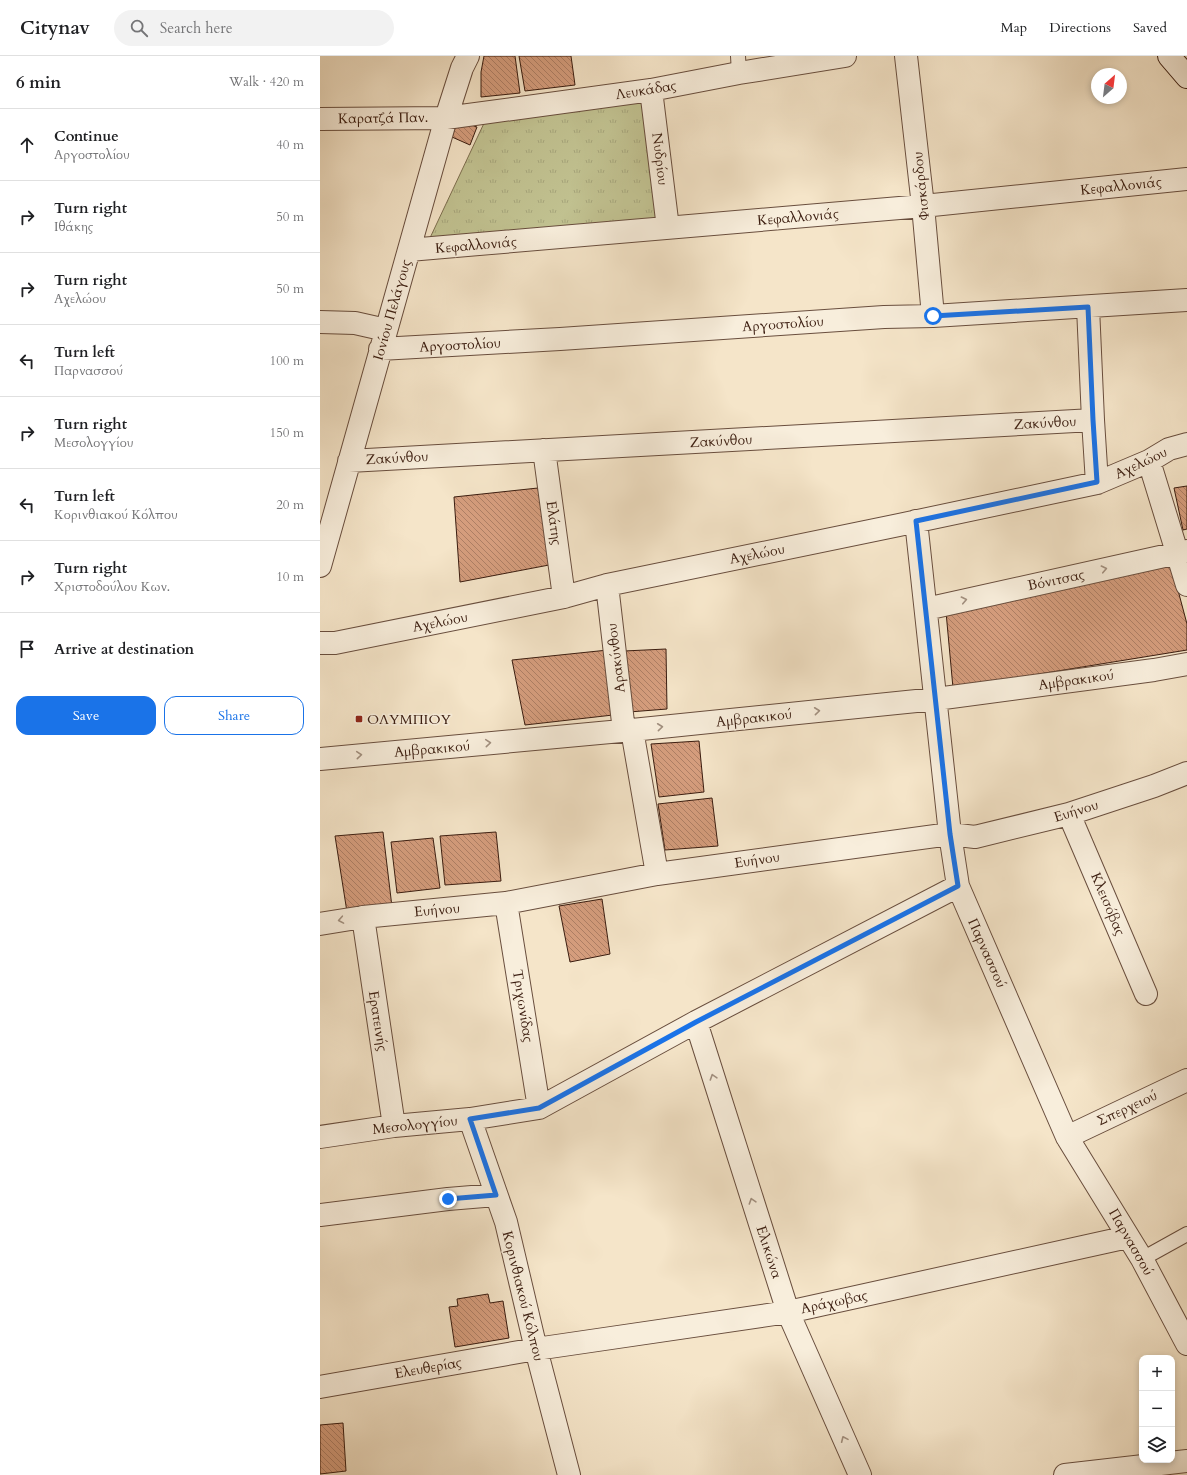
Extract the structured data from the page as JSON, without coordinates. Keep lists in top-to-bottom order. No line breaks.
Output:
{"streets":{"street":["Λευκάδας","Καρατζά Παν.","Νυδρίου","Φισκάρδου","Κεφαλλονιάς","Ιονίου Πελάγους","Αργοστολίου","Ζακύνθου","Αχελώου","Ελάτης","Βόνιτσας","Αρακύνθου","Αμβρακικού","Ευήνου","Κλεισόβας","Παρνασσού","Τριχωνίδας","Ερατεινής","Σπερχειού","Μεσολογγίου","Ελικώνα","Κορινθιακού Κόλπου","Αράχωβας","Ελευθερίας"]},"crossings":[["Λευκάδας","Καρατζά Παν."],["Λευκάδας","Νυδρίου"],["Λευκάδας","Ιονίου Πελάγους"],["Καρατζά Παν.","Ιονίου Πελάγους"],["Νυδρίου","Κεφαλλονιάς"],["Φισκάρδου","Κεφαλλονιάς"],["Φισκάρδου","Αργοστολίου"],["Κεφαλλονιάς","Ιονίου Πελάγους"],["Ιονίου Πελάγους","Αργοστολίου"],["Ιονίου Πελάγους","Ζακύνθου"],["Ζακύνθου","Ελάτης"],["Αχελώου","Ελάτης"],["Αχελώου","Αρακύνθου"],["Αχελώου","Παρνασσού"],["Βόνιτσας","Παρνασσού"],["Αρακύνθου","Αμβρακικού"],["Αρακύνθου","Ευήνου"],["Αμβρακικού","Παρνασσού"],["Ευήνου","Κλεισόβας"],["Ευήνου","Παρνασσού"],["Ευήνου","Τριχωνίδας"],["Ευήνου","Ερατεινής"],["Παρνασσού","Σπερχειού"],["Παρνασσού","Μεσολογγίου"],["Παρνασσού","Αράχωβας"],["Τριχωνίδας","Μεσολογγίου"],["Ερατεινής","Μεσολογγίου"],["Μεσολογγίου","Ελικώνα"],["Μεσολογγίου","Κορινθιακού Κόλπου"],["Ελικώνα","Αράχωβας"],["Κορινθιακού Κόλπου","Αράχωβας"],["Κορινθιακού Κόλπου","Ελευθερίας"],["Αράχωβας","Ελευθερίας"]],"one_way":["Βόνιτσας","Αμβρακικού","Ελικώνα"],"places":{"transit":["ΟΛΥΜΠΙΟΥ"]},"north":"top right","page":{"header":"Citynav","search":"Search here","nav":["Map","Directions","Saved"],"heading":["6 min","Walk · 420 m"],"list":[["Continue","Αργοστολίου","40 m"],["Turn right","Ιθάκης","50 m"],["Turn right","Αχελώου","50 m"],["Turn left","Παρνασσού","100 m"],["Turn right","Μεσολογγίου","150 m"],["Turn left","Κορινθιακού Κόλπου","20 m"],["Turn right","Χριστοδούλου Κων.","10 m"],"Arrive at destination"],"buttons":["Save","Share"],"map_buttons":["+","−"]}}
